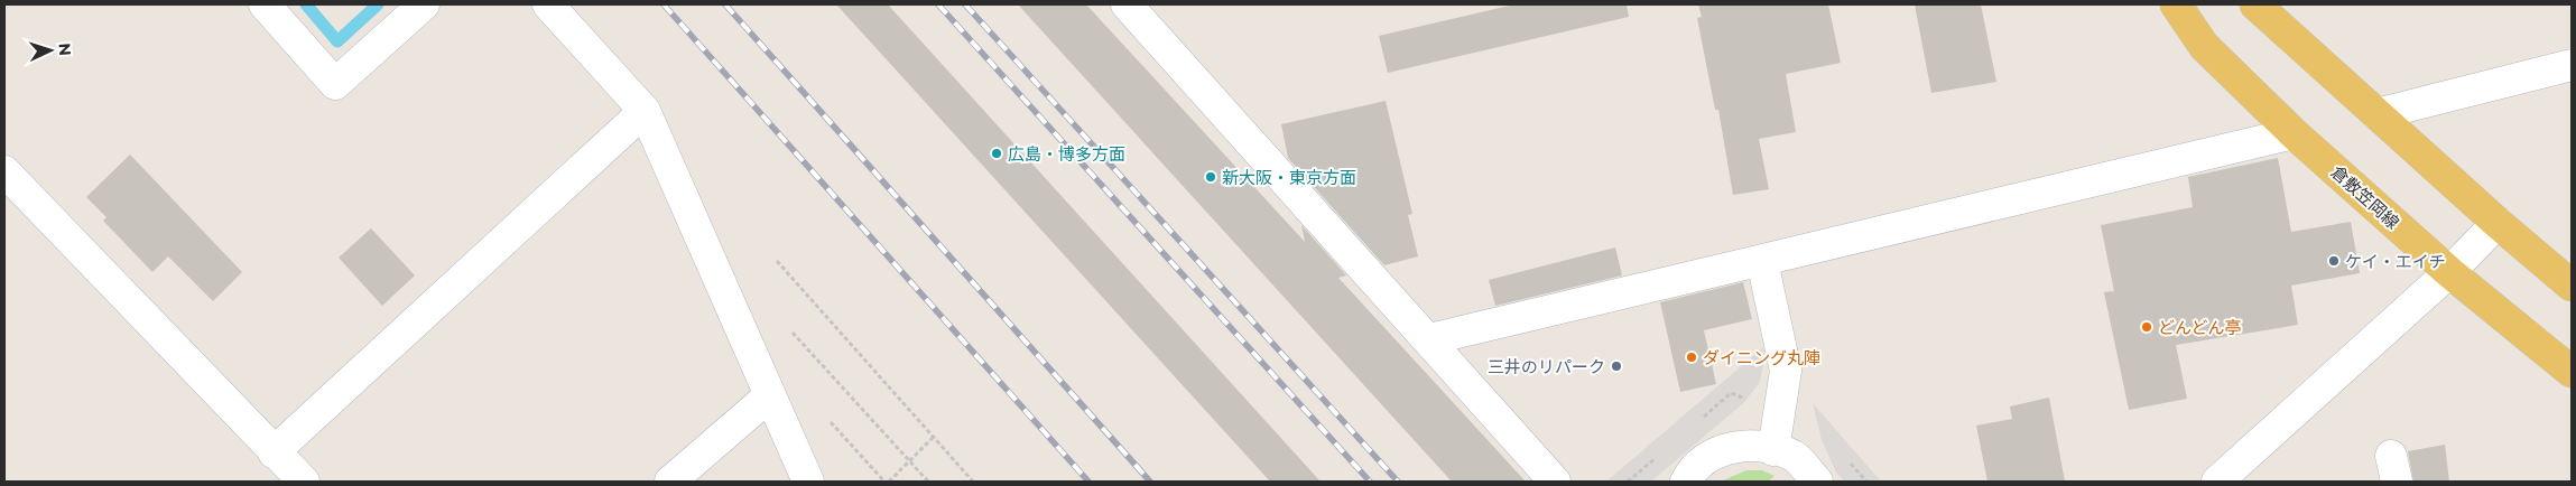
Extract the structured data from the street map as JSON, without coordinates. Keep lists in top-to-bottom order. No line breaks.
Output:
{"streets":{"main road":["倉敷笠岡線"]},"places":["広島・博多方面","新大阪・東京方面","ケイ・エイチ","どんどん亭","ダイニング丸陣","三井のリパーク"],"north":"right"}
